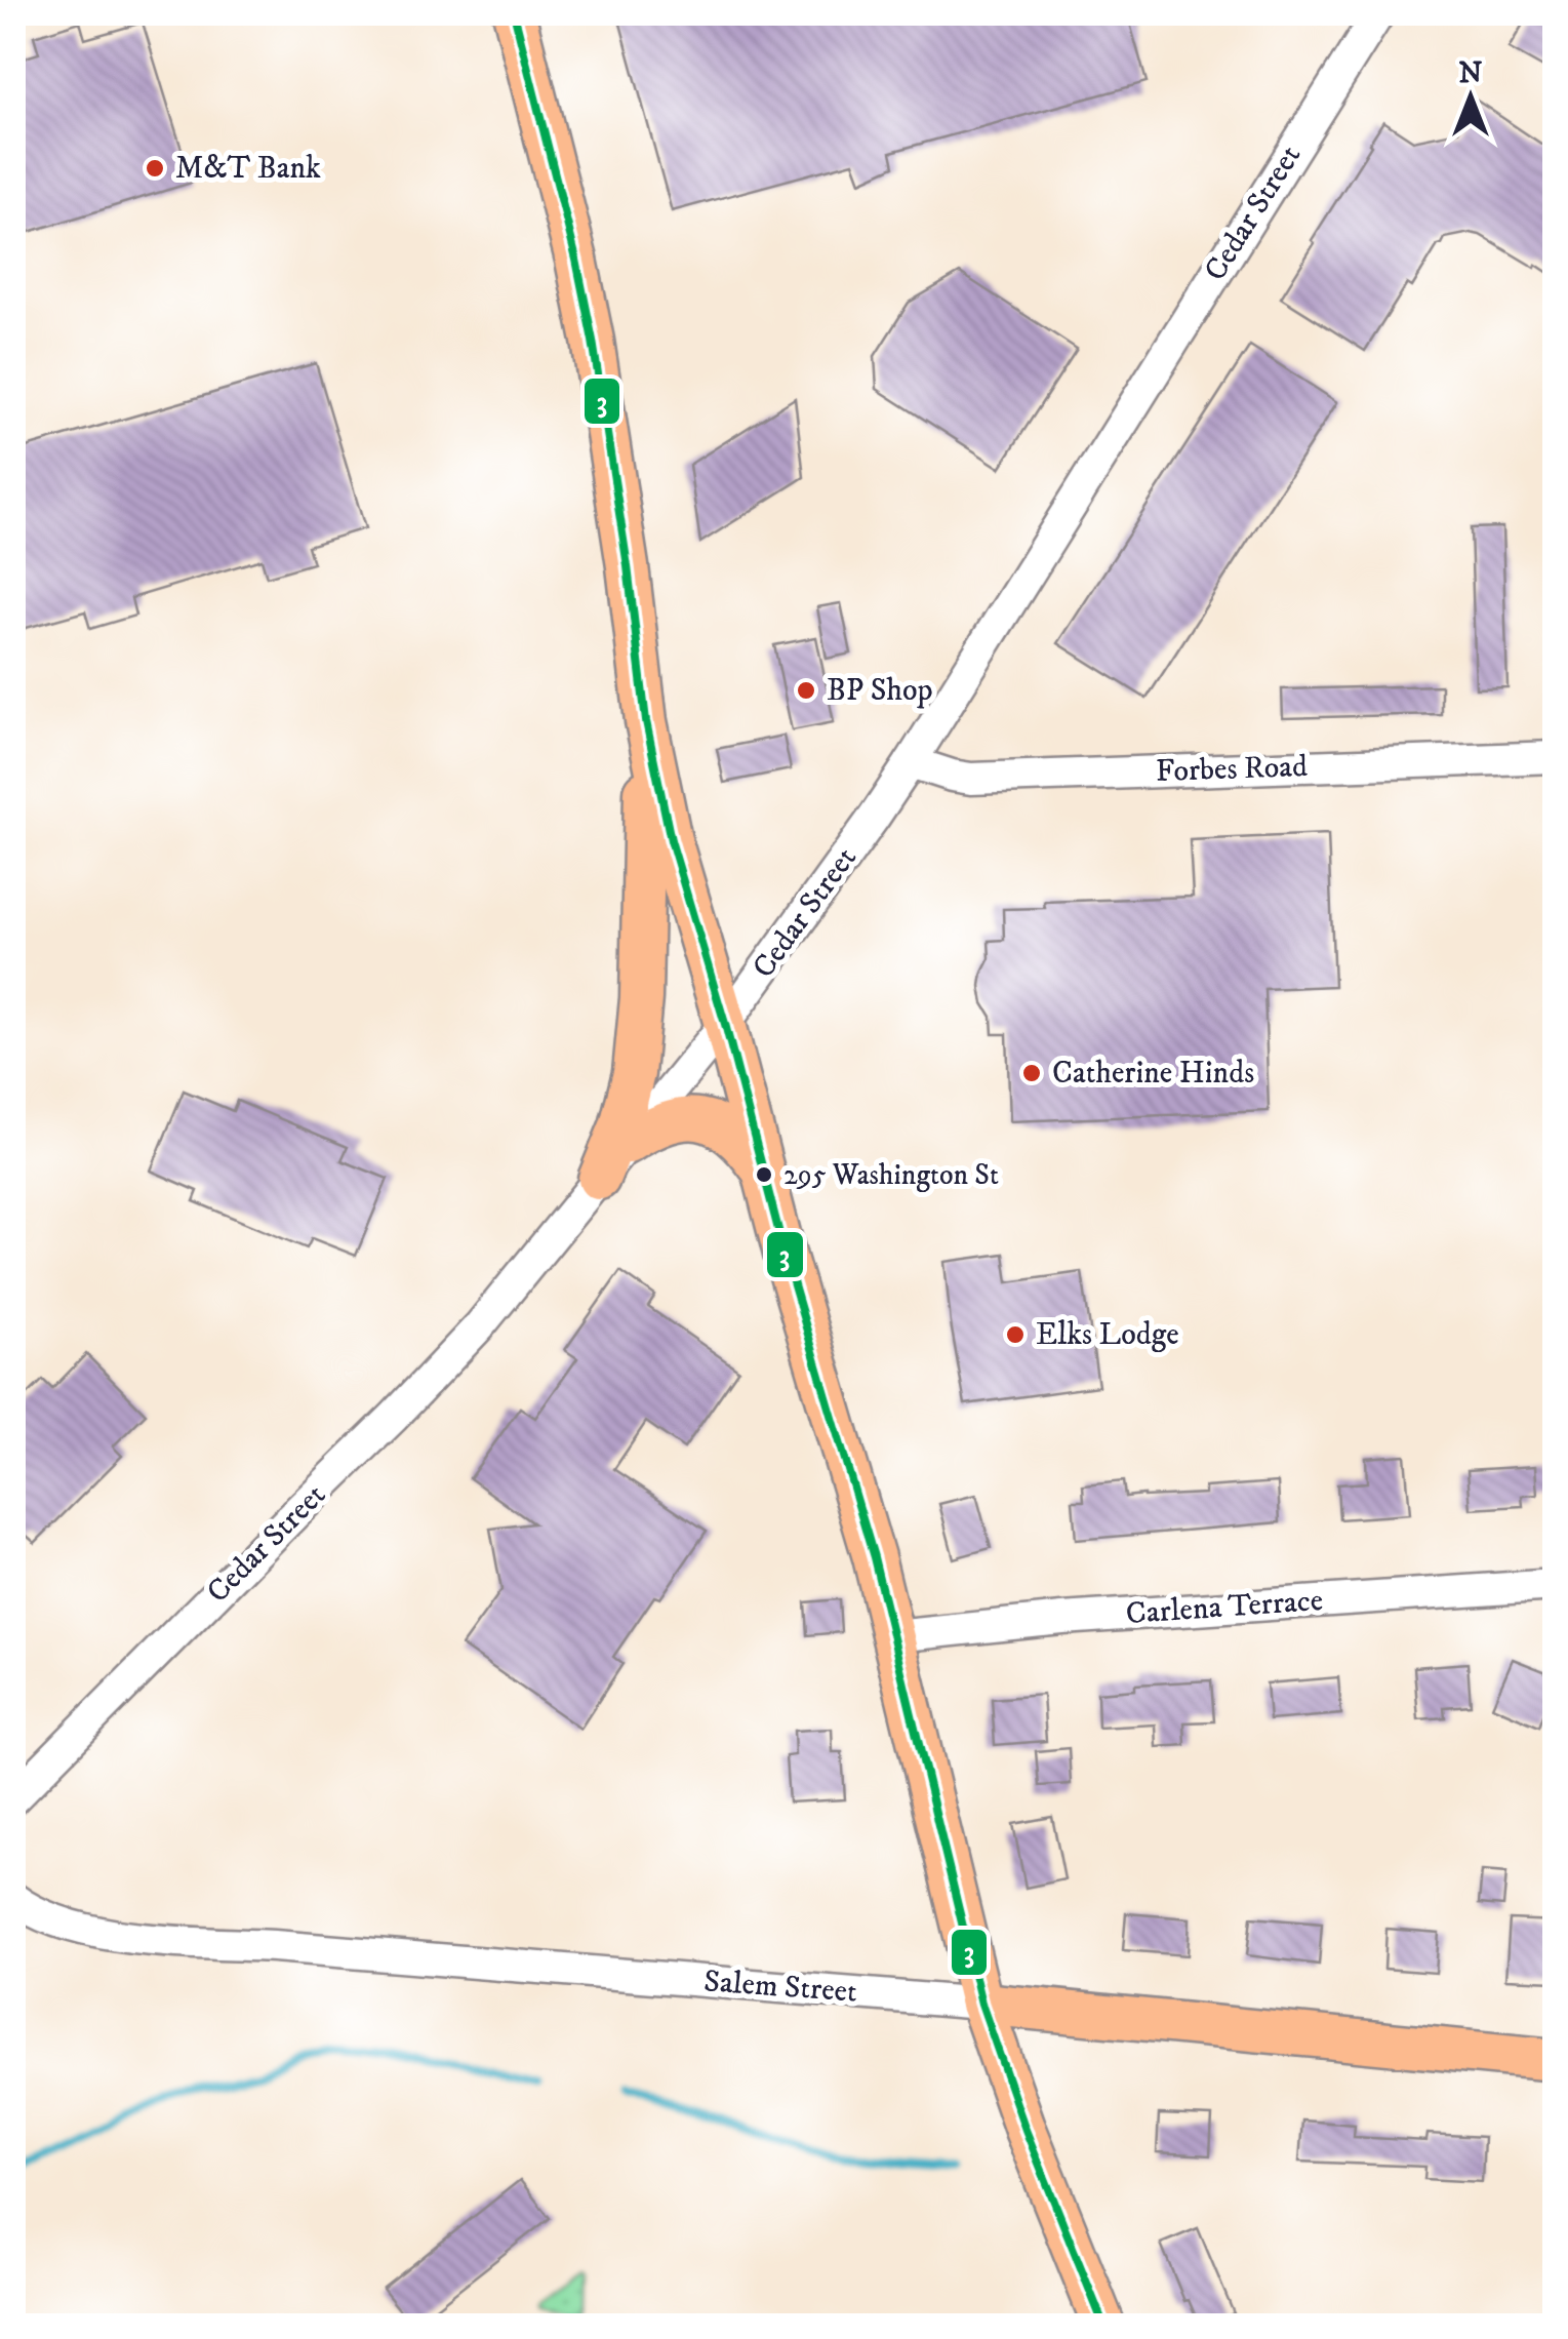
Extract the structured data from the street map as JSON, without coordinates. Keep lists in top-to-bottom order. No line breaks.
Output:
{"streets":{"main road":["Salem Street"],"street":["Cedar Street","Forbes Road","Carlena Terrace"]},"crossings":[["Cedar Street","Forbes Road"]],"places":["M&T Bank","BP Shop","Catherine Hinds","295 Washington St","Elks Lodge"],"lines":["transit line 3"],"north":"top"}
